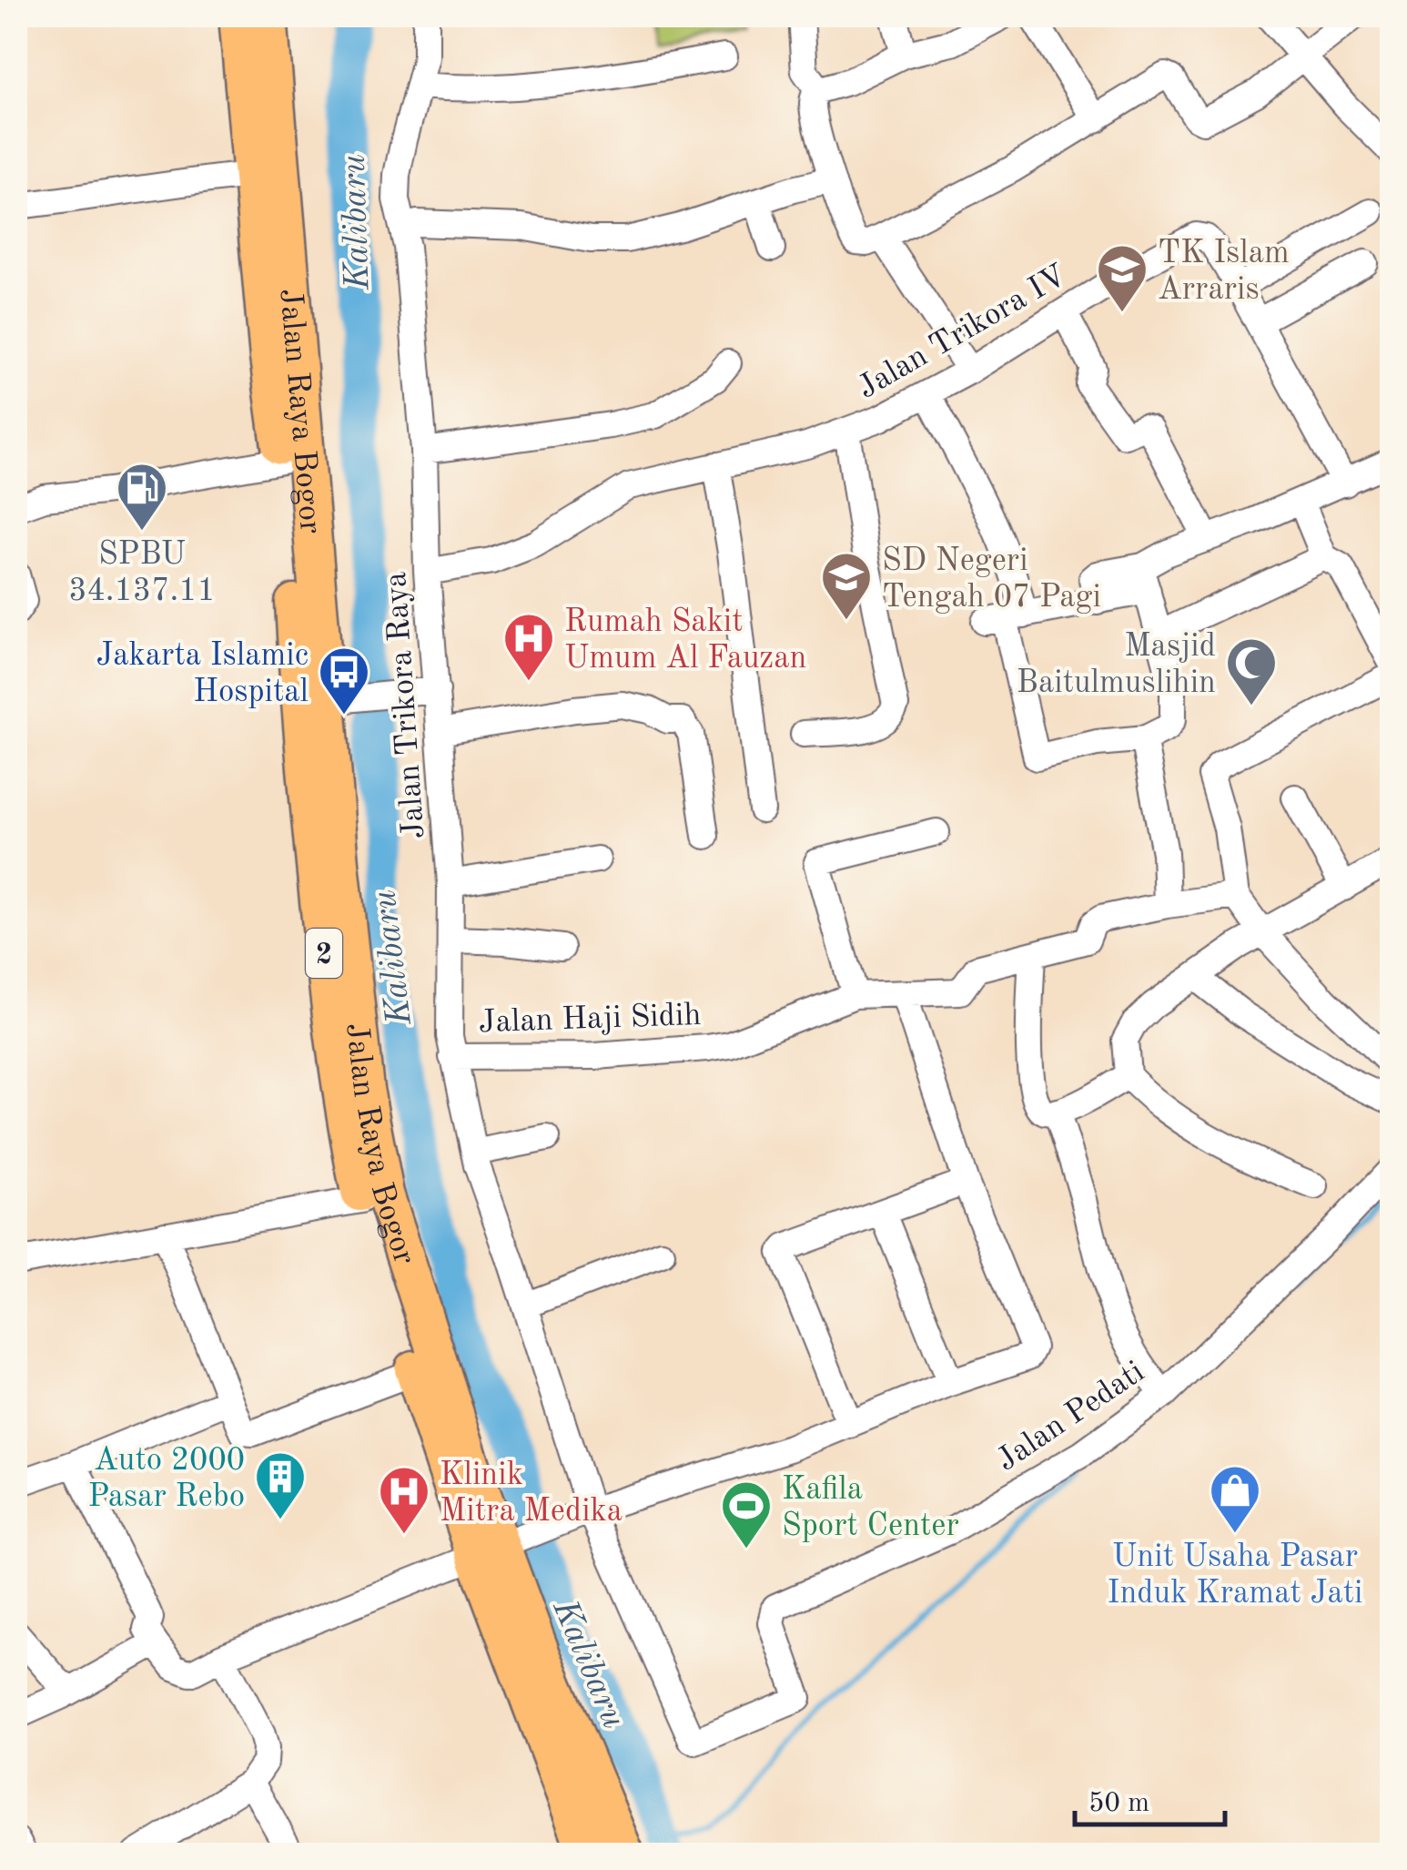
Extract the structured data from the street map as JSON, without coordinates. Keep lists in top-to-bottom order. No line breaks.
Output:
{"streets":{"highway":["Jalan Raya Bogor","2"],"street":["Jalan Trikora IV","Jalan Trikora Raya","Jalan Haji Sidih","Jalan Pedati"]},"crossings":[["Jalan Trikora IV","Jalan Trikora Raya"],["Jalan Trikora Raya","Jalan Haji Sidih"],["Jalan Trikora Raya","Jalan Pedati"]],"water":["Kalibaru"],"places":{"school or university":["TK Islam Arraris","SD Negeri Tengah 07 Pagi"],"fuel station":["SPBU 34.137.11"],"hospital":["Rumah Sakit Umum Al Fauzan","Klinik Mitra Medika"],"mosque":["Masjid Baitulmuslihin"],"bus stop":["Jakarta Islamic Hospital"],"building":["Auto 2000 Pasar Rebo"],"shop":["Unit Usaha Pasar Induk Kramat Jati"],"sports":["Kafila Sport Center"]},"scale_bar":"50 m"}
